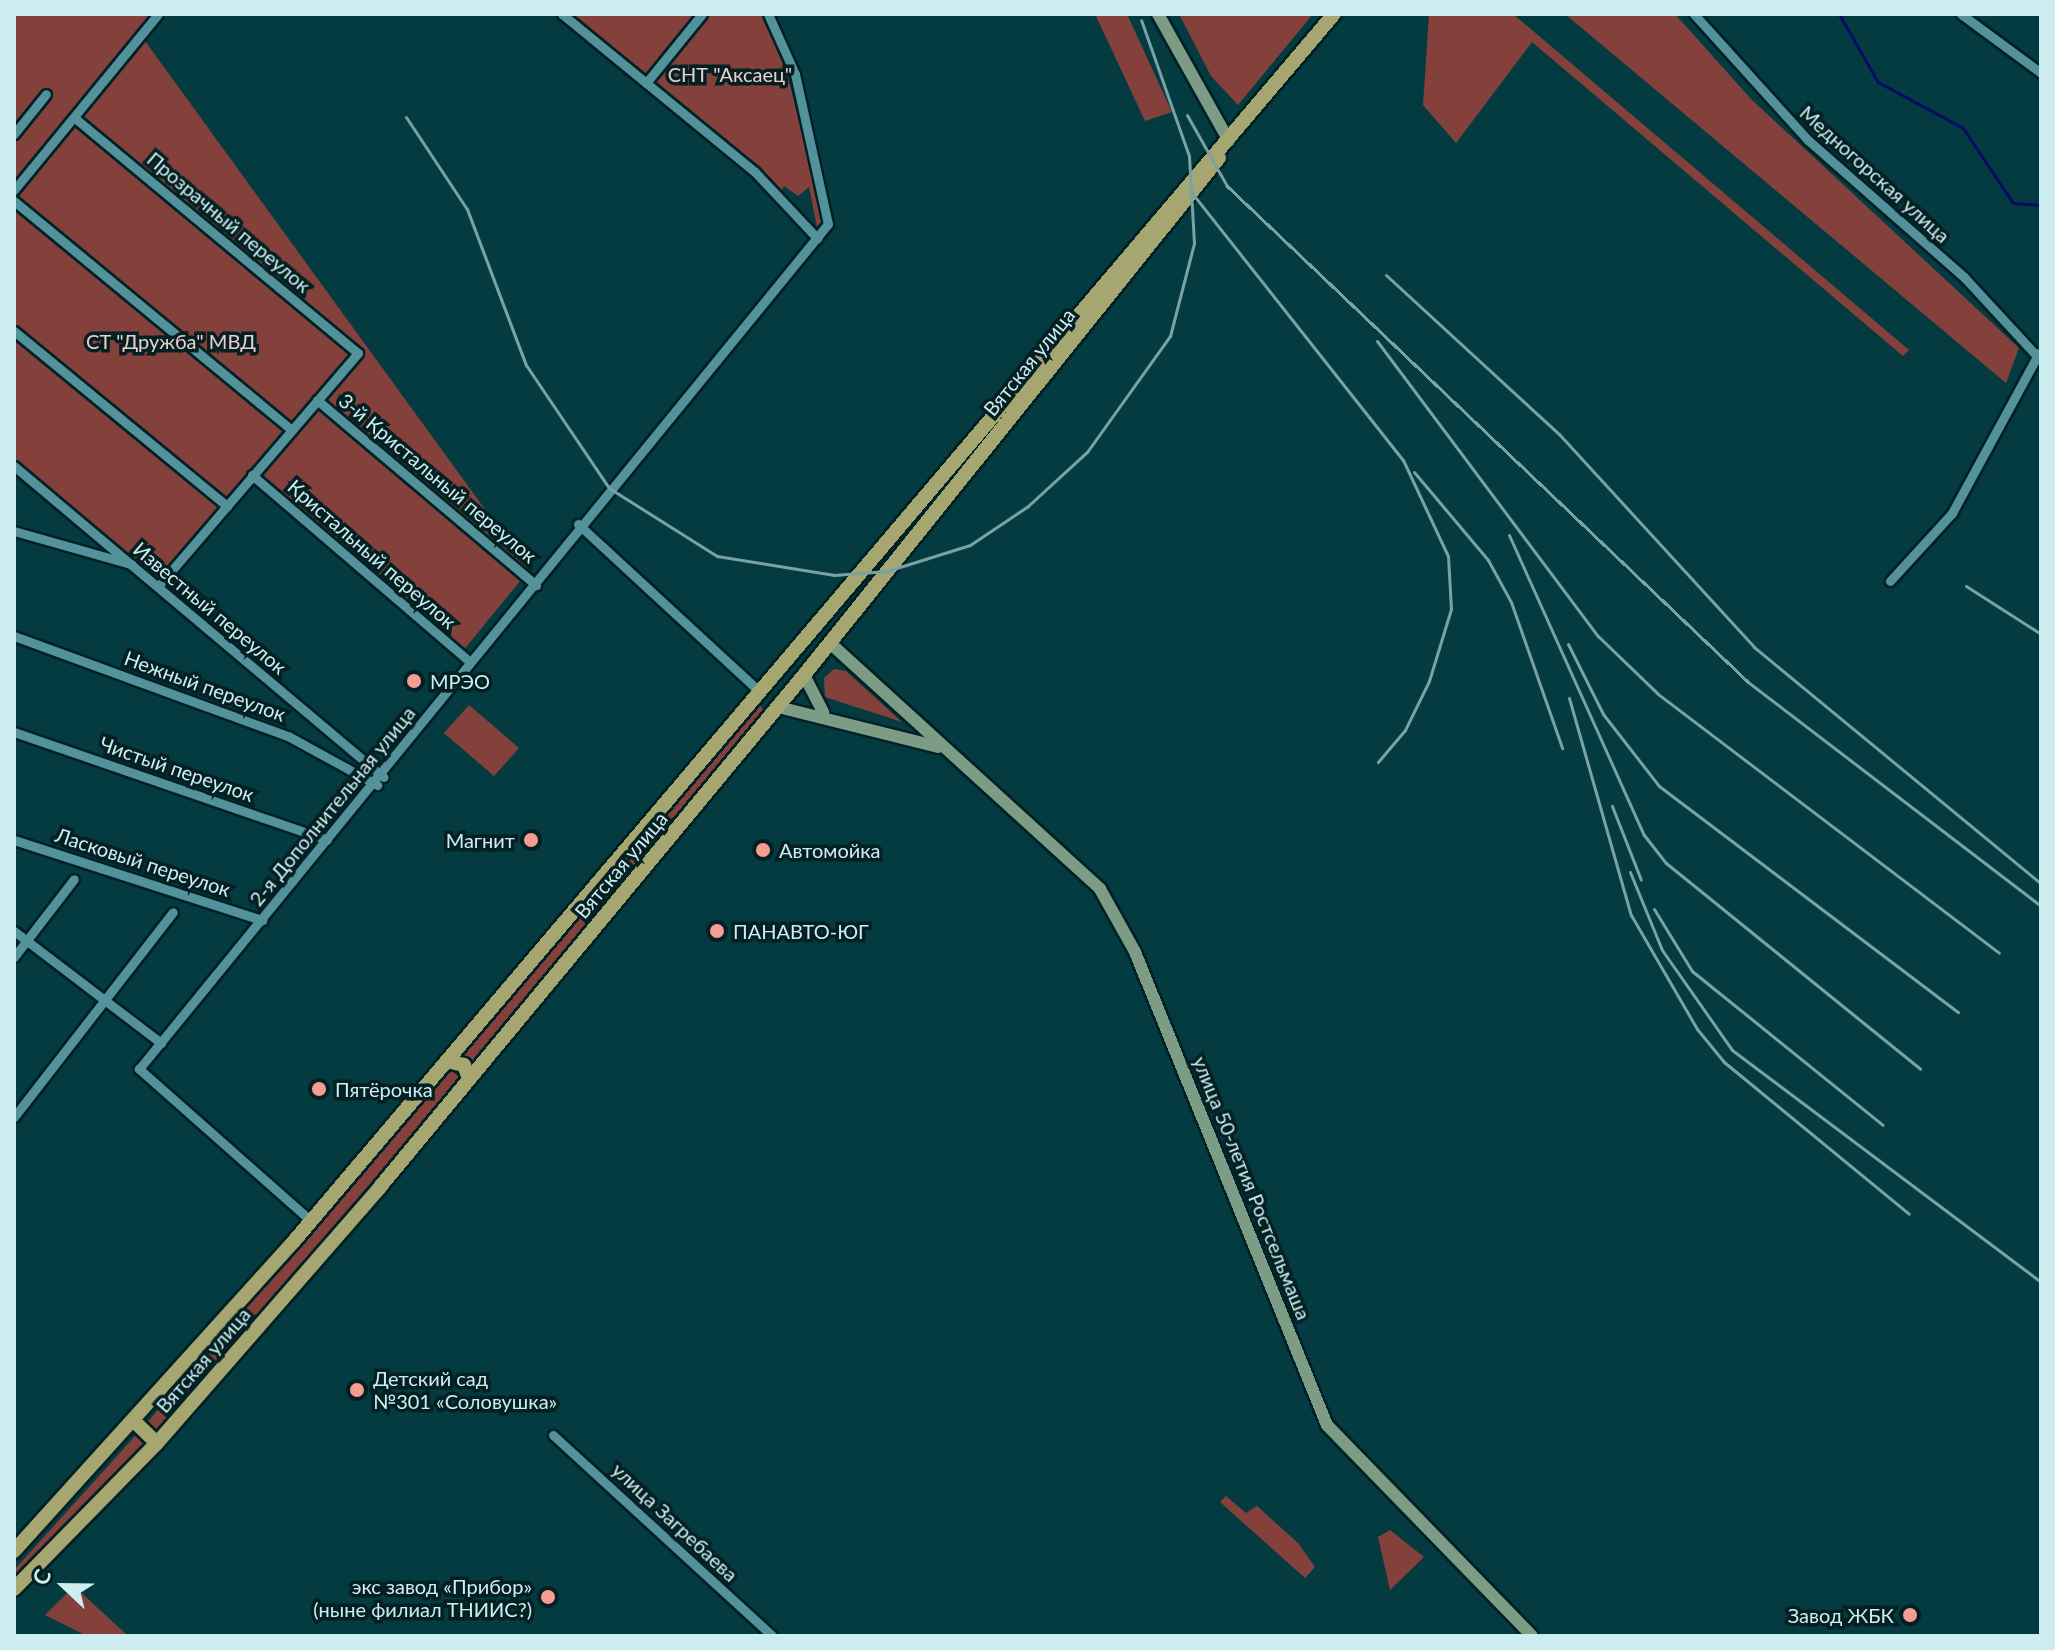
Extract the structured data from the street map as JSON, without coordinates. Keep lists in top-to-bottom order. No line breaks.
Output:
{"streets":{"main road":["Вятская улица","улица 50-летия Ростсельмаша"],"street":["Медногорская улица","Прозрачный переулок","3-й Кристальный переулок","Кристальный переулок","Известный переулок","Нежный переулок","Чистый переулок","2-я Дополнительная улица","Ласковый переулок","улица Загребаева"]},"crossings":[["Прозрачный переулок","3-й Кристальный переулок"],["Вятская улица","2-я Дополнительная улица"],["Вятская улица","улица 50-летия Ростсельмаша"],["3-й Кристальный переулок","2-я Дополнительная улица"],["Кристальный переулок","2-я Дополнительная улица"],["Известный переулок","Нежный переулок"],["Известный переулок","2-я Дополнительная улица"],["Нежный переулок","2-я Дополнительная улица"],["Чистый переулок","2-я Дополнительная улица"],["2-я Дополнительная улица","Ласковый переулок"]],"parks":["СНТ \"Аксаец\"","СТ \"Дружба\" МВД"],"places":["МРЭО","Магнит","Автомойка","ПАНАВТО-ЮГ","Пятёрочка","Детский сад №301 «Соловушка»","экс завод «Прибор» (ныне филиал ТНИИС?)","Завод ЖБК"],"north":"left"}
